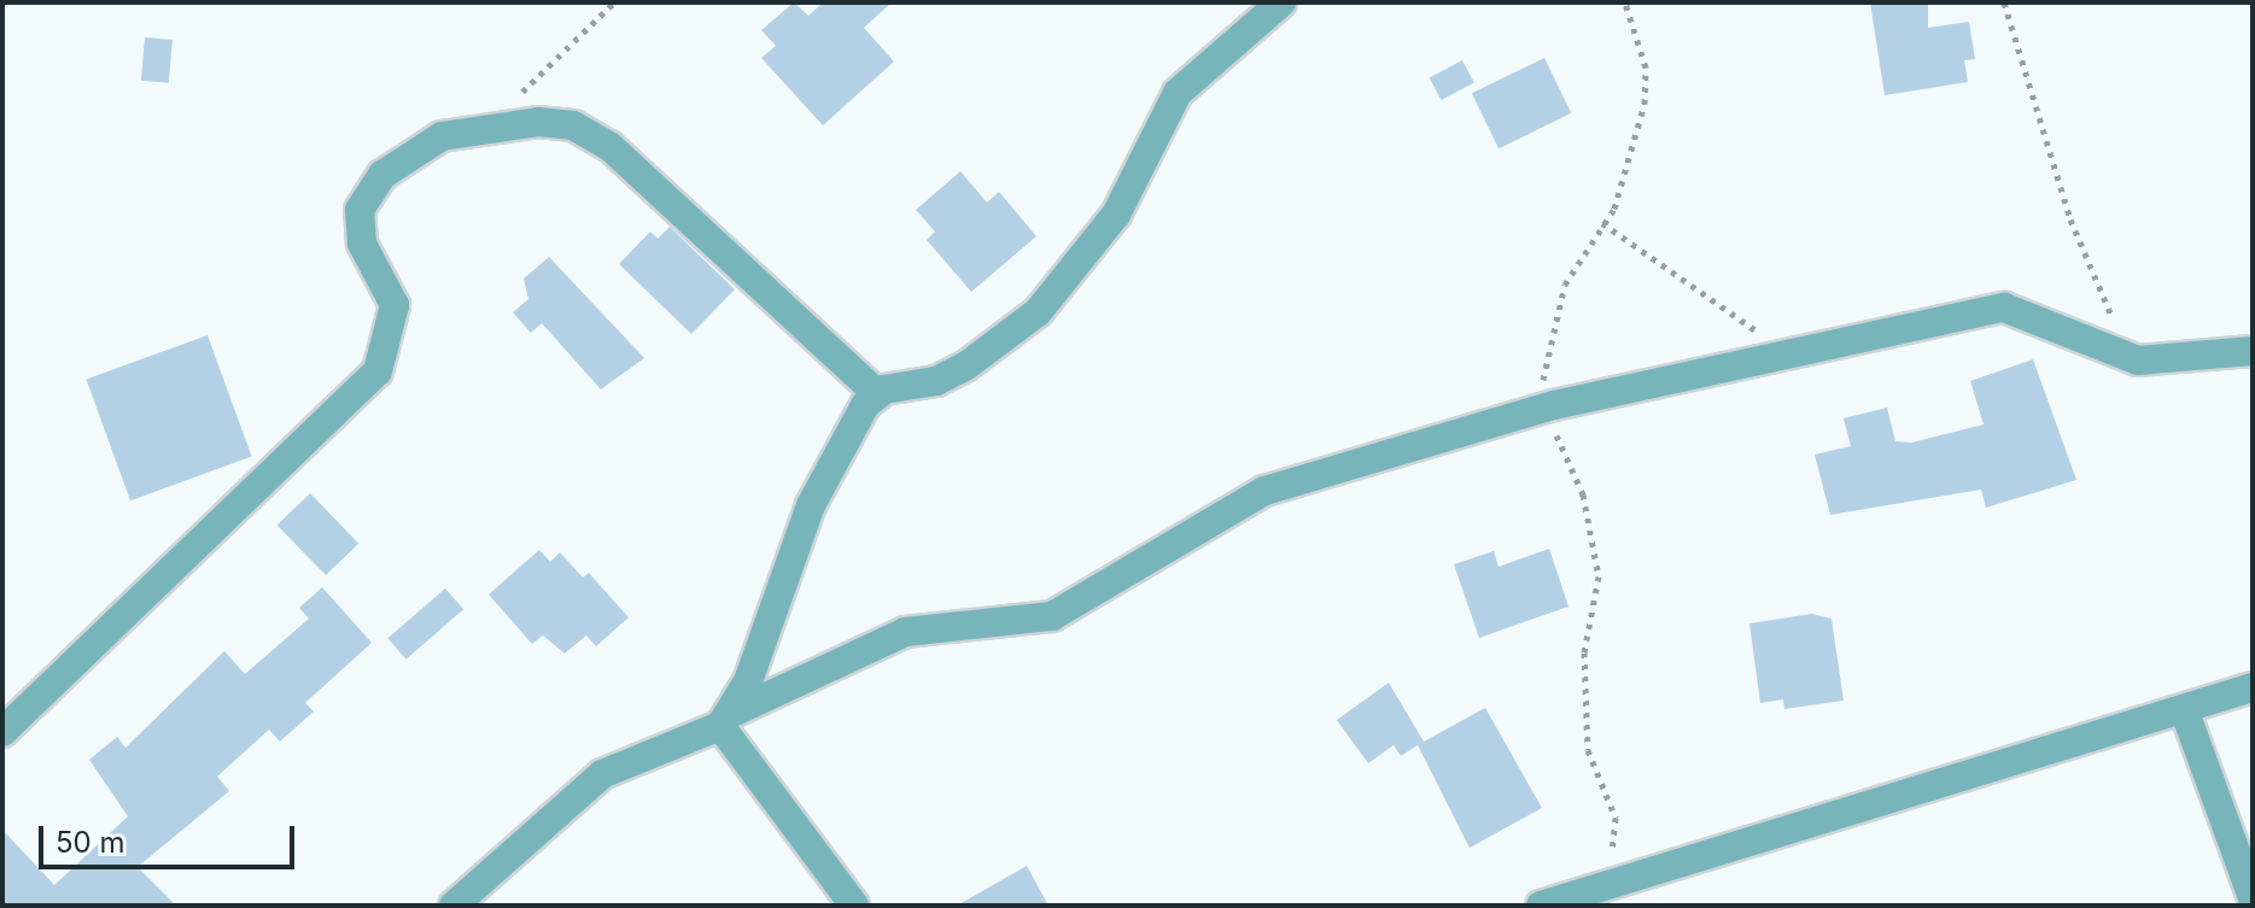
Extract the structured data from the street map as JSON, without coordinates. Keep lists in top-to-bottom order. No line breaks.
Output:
{"scale_bar":"50 m"}
